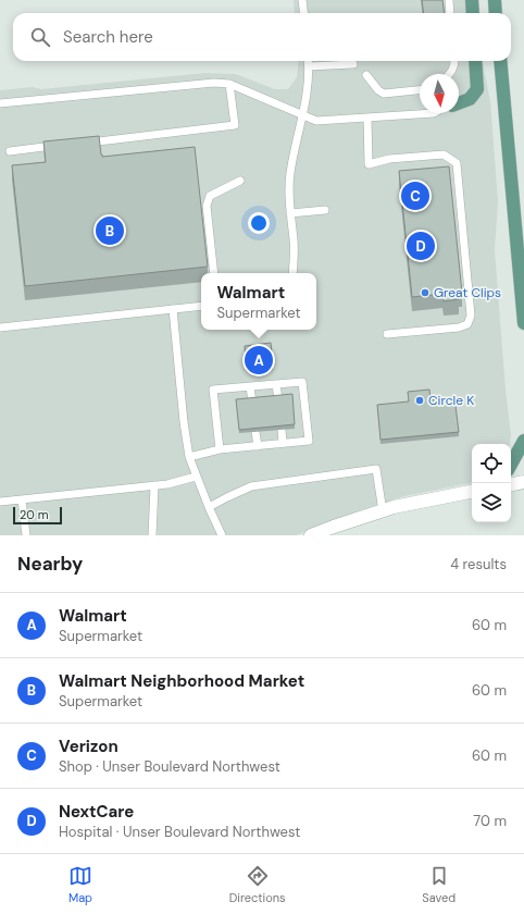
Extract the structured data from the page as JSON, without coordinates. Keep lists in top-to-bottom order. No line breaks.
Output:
{"places":["Great Clips","Circle K"],"scale_bar":"20 m","north":"bottom","page":{"search":"Search here","pins":["C","B","D","A"],"popup":["Walmart","Supermarket"],"scale":"20 m","heading":["Nearby","4 results"],"list":[{"mark":"A","name":"Walmart","note":"Supermarket","value":"60 m"},{"mark":"B","name":"Walmart Neighborhood Market","note":"Supermarket","value":"60 m"},{"mark":"C","name":"Verizon","note":"Shop · Unser Boulevard Northwest","value":"60 m"},{"mark":"D","name":"NextCare","note":"Hospital · Unser Boulevard Northwest","value":"70 m"}],"nav":["Map","Directions","Saved"]}}
